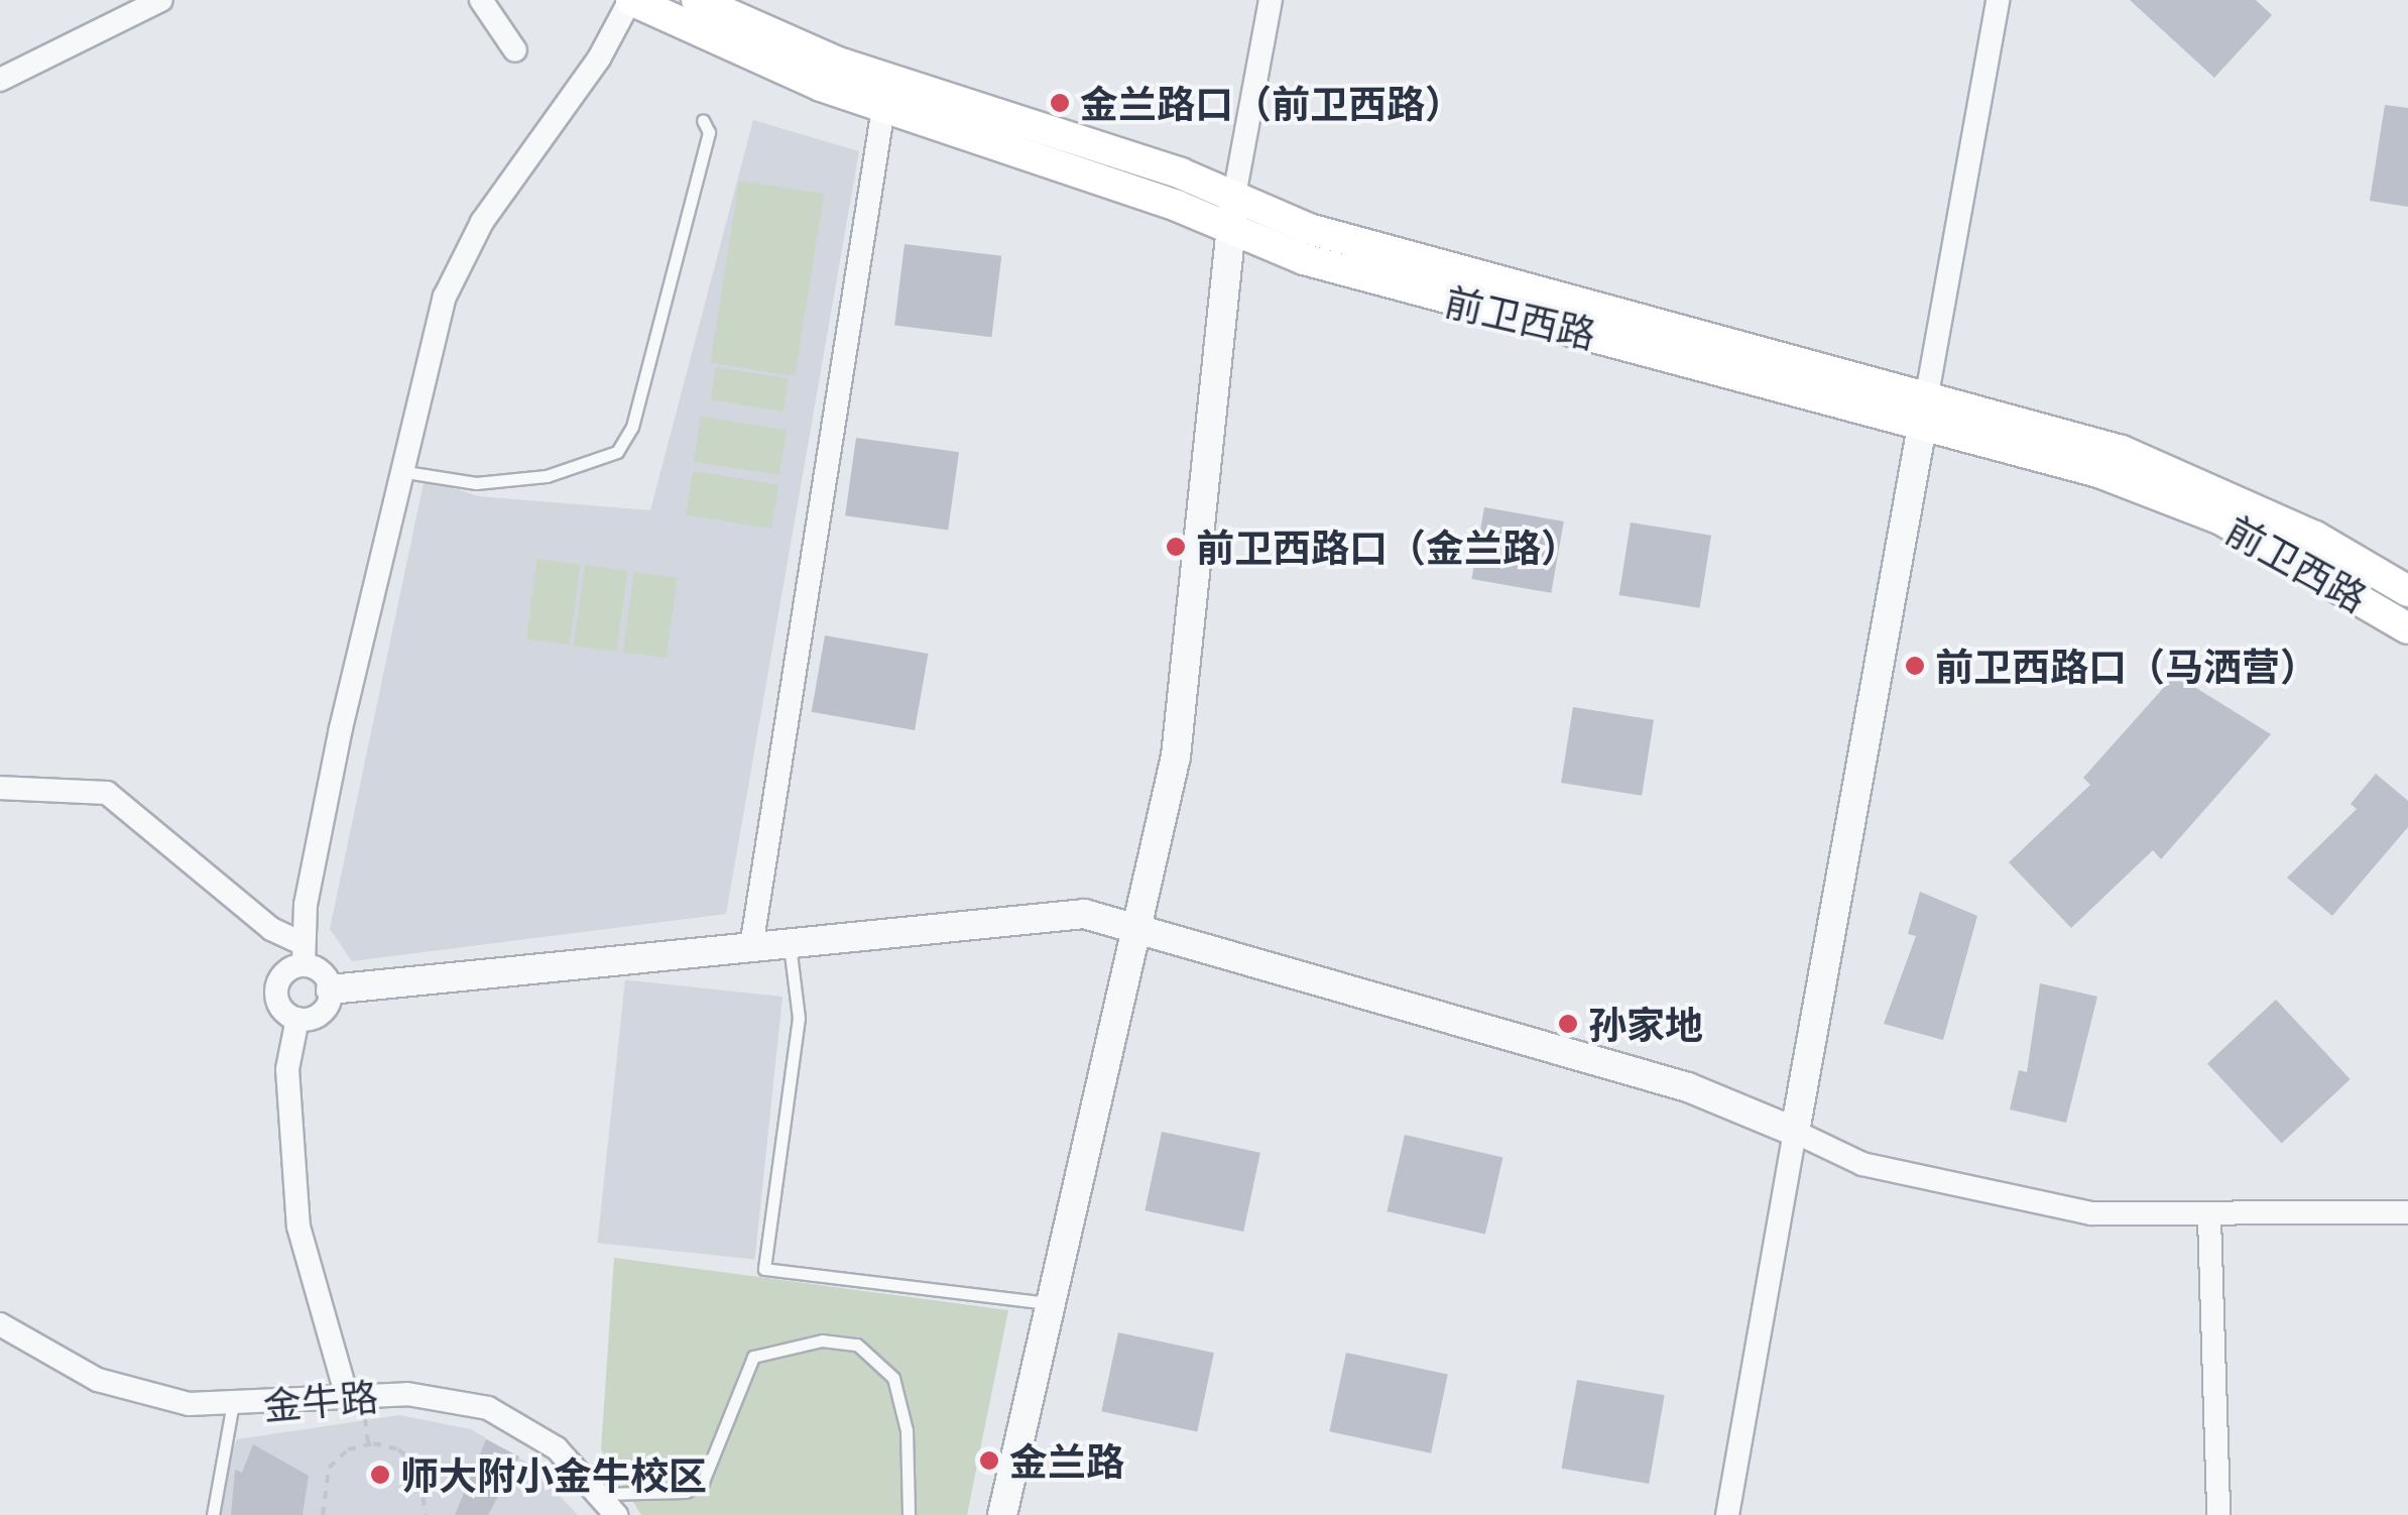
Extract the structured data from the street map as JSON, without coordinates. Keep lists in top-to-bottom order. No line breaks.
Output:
{"streets":{"main road":["前卫西路"],"street":["金牛路"]},"places":["金兰路口（前卫西路）","前卫西路口（金兰路）","前卫西路口（马洒营）","孙家地","金兰路","师大附小金牛校区"]}
